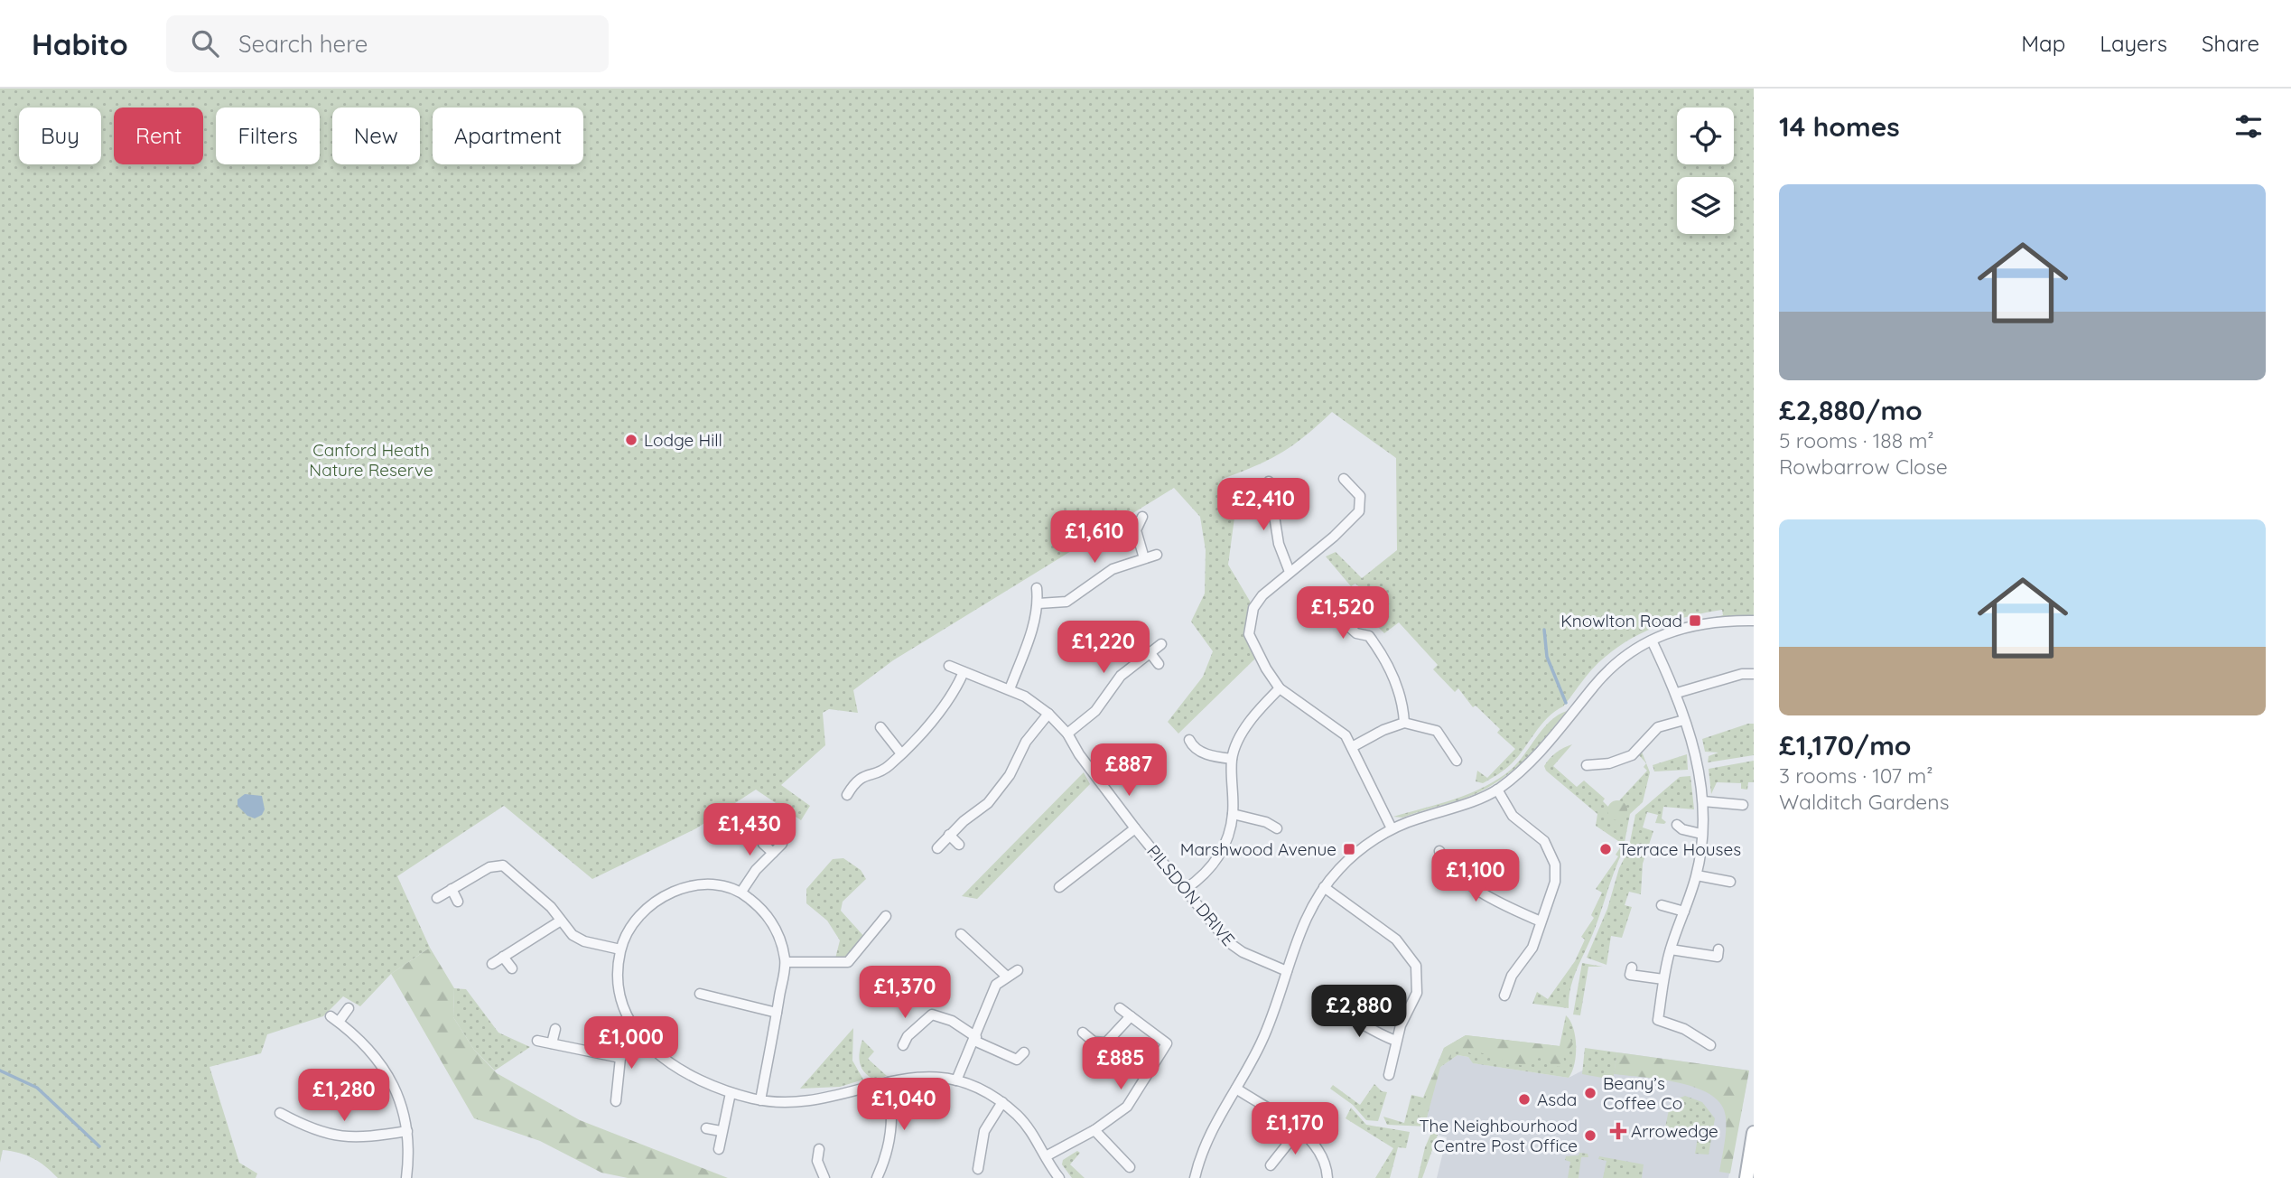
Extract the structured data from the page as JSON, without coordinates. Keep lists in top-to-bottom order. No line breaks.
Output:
{"streets":{"street":["PILSDON DRIVE"]},"parks":["Canford Heath Nature Reserve"],"places":{"other":["Lodge Hill","Terrace Houses","Beany’s Coffee Co","Asda","The Neighbourhood Centre Post Office"],"transit":["Knowlton Road","Marshwood Avenue"],"health":["Arrowedge"]},"page":{"header":"Habito","search":"Search here","nav":["Map","Layers","Share"],"heading":"14 homes","chip":["Buy","Rent","Filters","New","Apartment"],"list":[{"name":"£2,880/mo","note":"5 rooms · 188 m² · Rowbarrow Close"},{"name":"£1,170/mo","note":"3 rooms · 107 m² · Walditch Gardens"}],"price":["£2,410","£1,610","£1,520","£1,220","£887","£1,430","£1,100","£1,370","£2,880","£1,000","£885","£1,280","£1,040","£1,170"]}}
